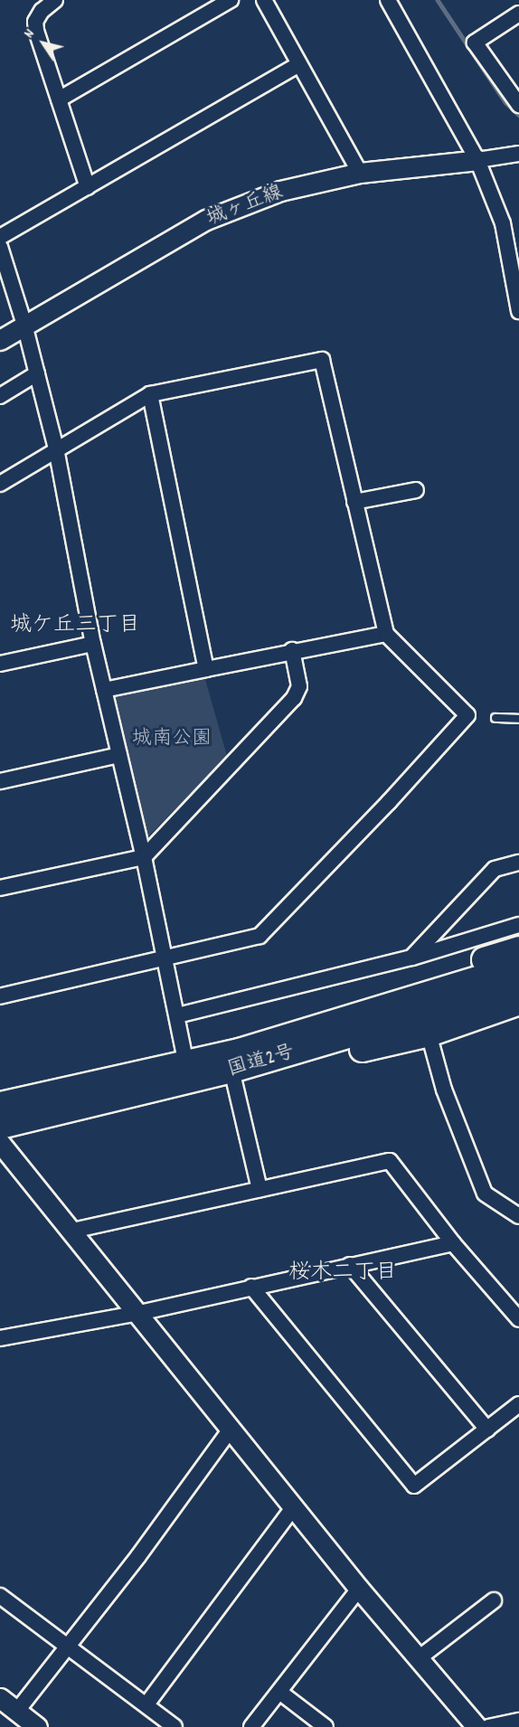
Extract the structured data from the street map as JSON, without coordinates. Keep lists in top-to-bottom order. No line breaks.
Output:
{"streets":{"highway":["国道2号"],"street":["城ヶ丘線"]},"districts":["城ケ丘三丁目","桜木二丁目"],"parks":["城南公園"],"north":"top left"}
